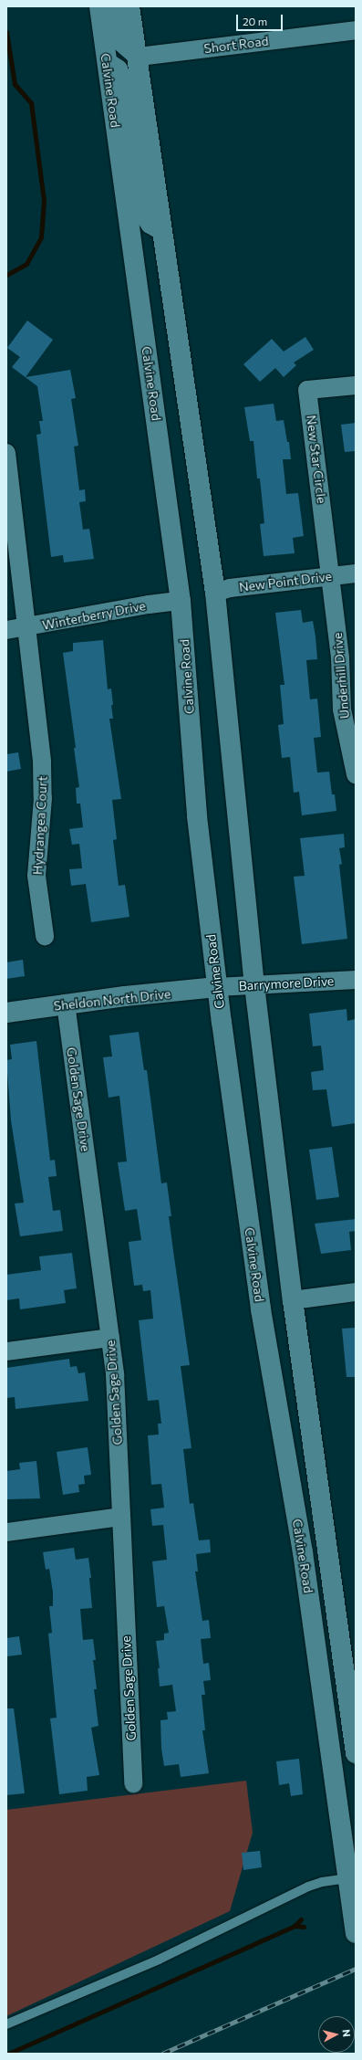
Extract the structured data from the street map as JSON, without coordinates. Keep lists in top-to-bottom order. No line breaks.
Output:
{"streets":{"main road":["Calvine Road","Sheldon North Drive"],"street":["Short Road","New Star Circle","New Point Drive","Winterberry Drive","Underhill Drive","Hydrangea Court","Barrymore Drive","Golden Sage Drive"]},"crossings":[["Short Road","Calvine Road"],["Calvine Road","New Point Drive"],["Calvine Road","Winterberry Drive"],["Calvine Road","Barrymore Drive"],["Calvine Road","Sheldon North Drive"],["New Star Circle","New Point Drive"],["New Star Circle","Underhill Drive"],["New Point Drive","Underhill Drive"],["Winterberry Drive","Hydrangea Court"],["Barrymore Drive","Sheldon North Drive"],["Sheldon North Drive","Golden Sage Drive"]],"scale_bar":"20 m","north":"right"}
